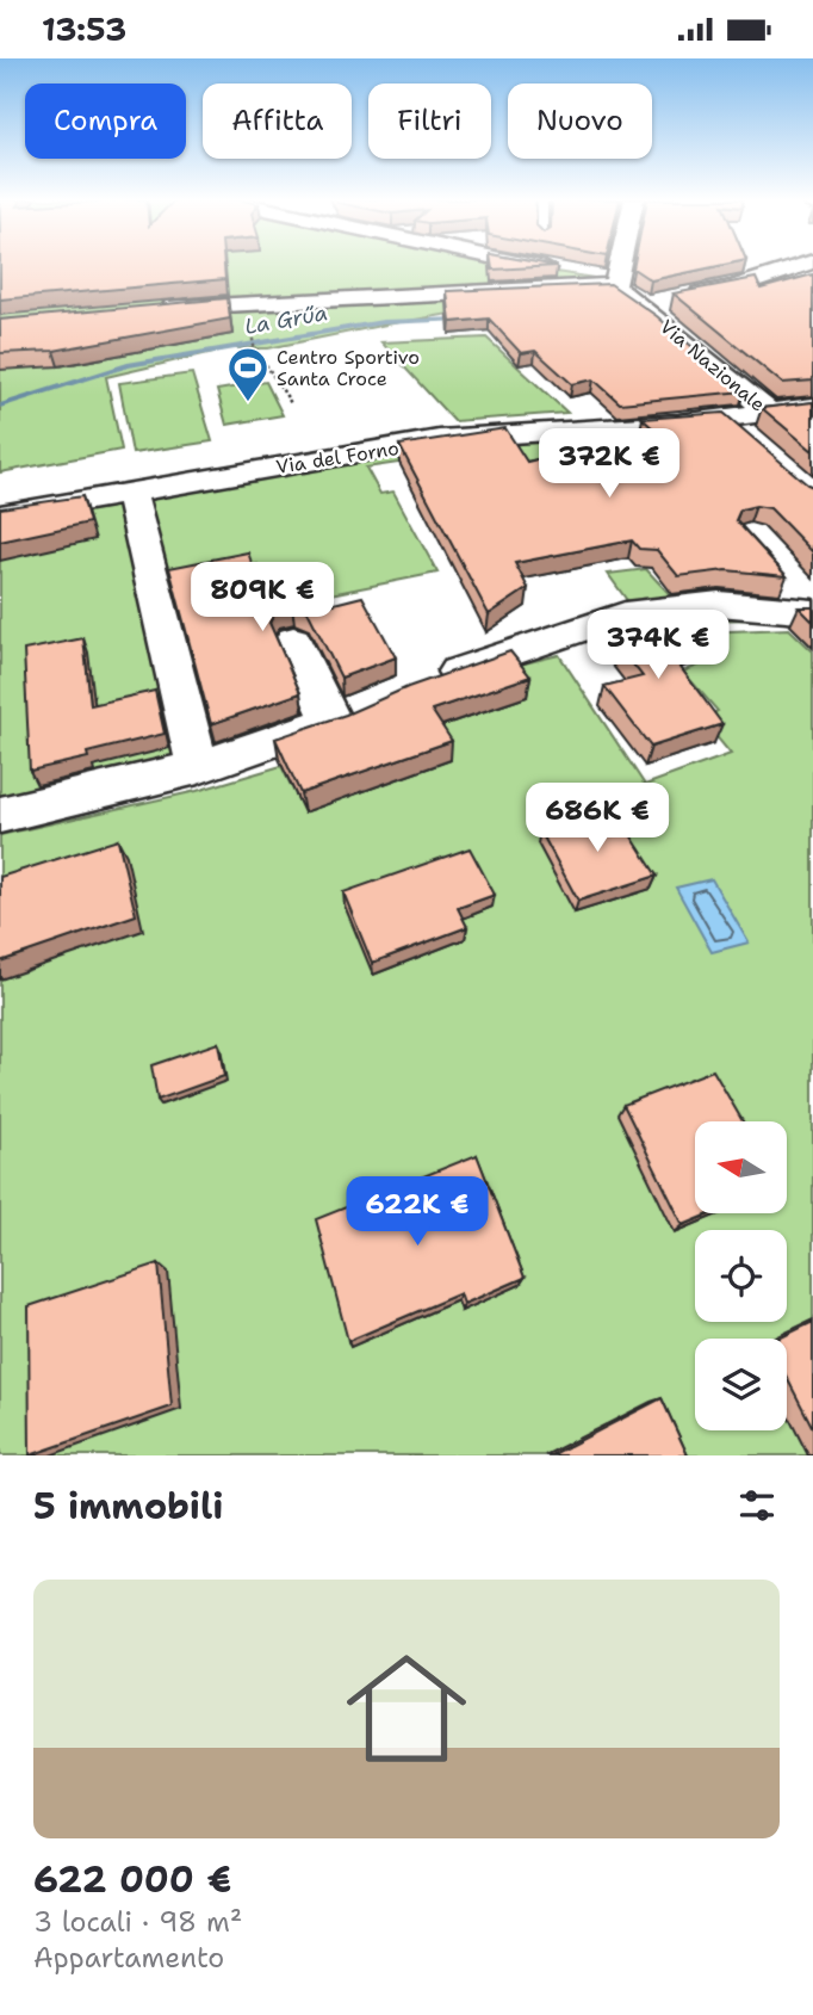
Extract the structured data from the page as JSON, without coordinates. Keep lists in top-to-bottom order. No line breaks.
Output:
{"streets":{"street":["Via Nazionale","Via del Forno"]},"crossings":[["Via Nazionale","Via del Forno"]],"water":["La Grűa"],"places":{"sports":["Centro Sportivo Santa Croce"]},"north":"left","page":{"status":"13:53","chip":["Compra","Affitta","Filtri","Nuovo"],"price":["372K €","809K €","374K €","686K €","622K €"],"heading":"5 immobili","list":[{"name":"622 000 €","note":"3 locali · 98 m² · Appartamento"}]}}
